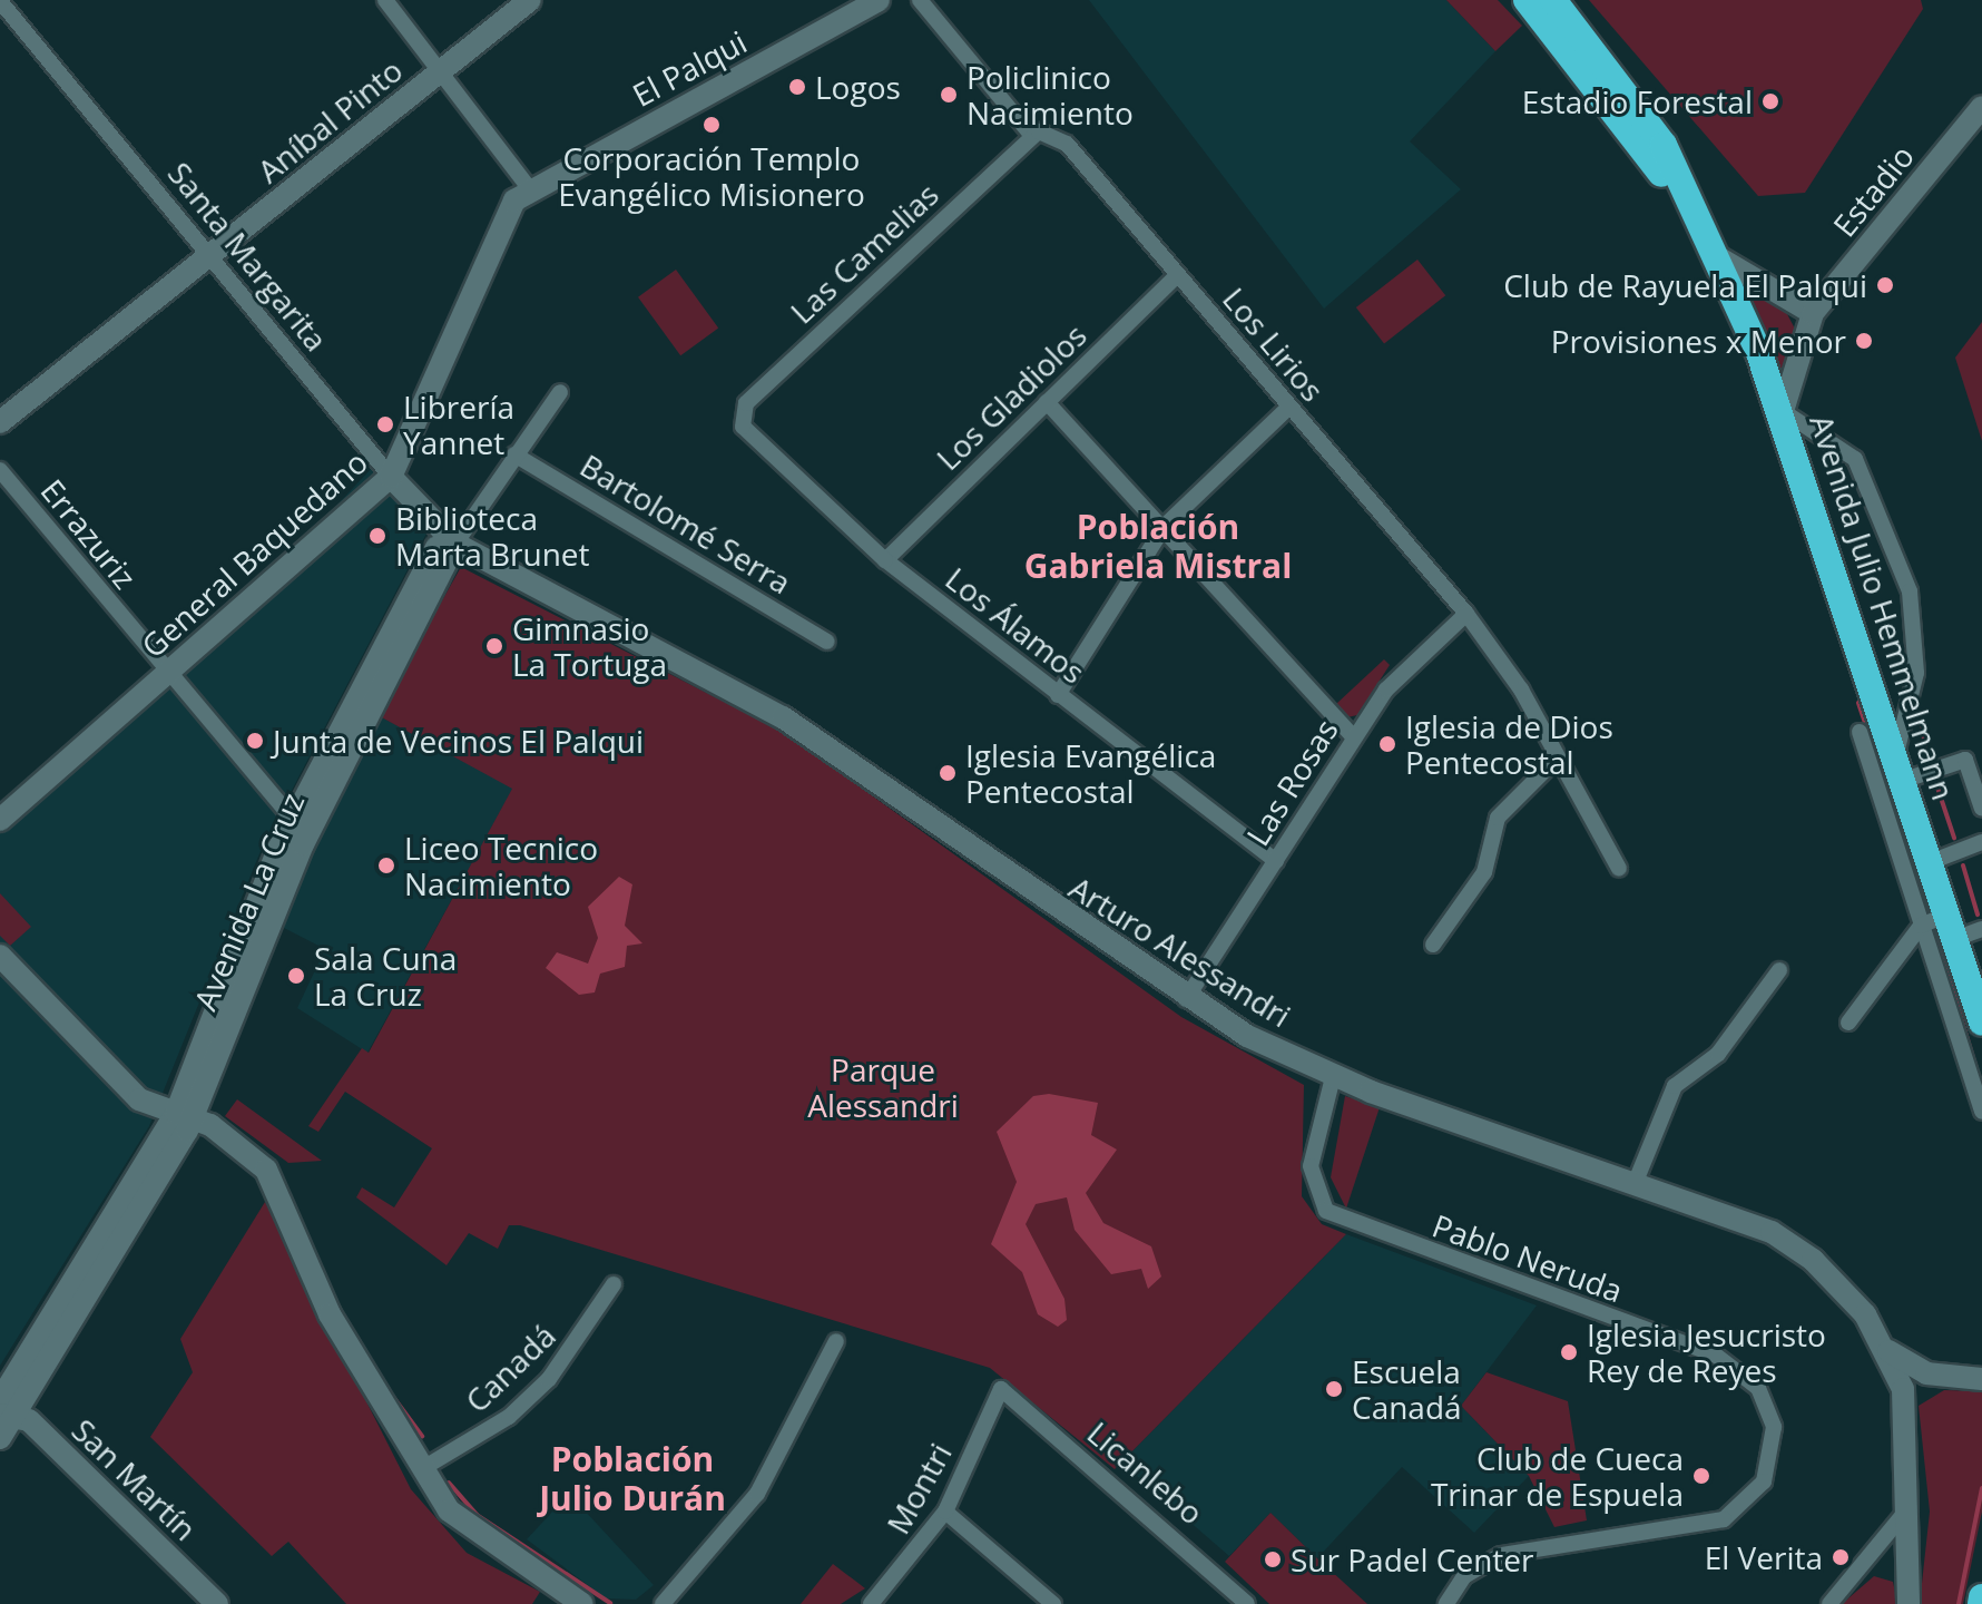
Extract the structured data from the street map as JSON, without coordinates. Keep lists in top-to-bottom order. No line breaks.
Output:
{"streets":{"highway":["Avenida Julio Hemmelmann"],"street":["El Palqui","Aníbal Pinto","Estadio","Las Camelias","Santa Margarita","Los Lirios","Los Gladiolos","Bartolomé Serra","Errazuriz","General Baquedano","Los Álamos","Las Rosas","Avenida La Cruz","Arturo Alessandri","Pablo Neruda","Canadá","Licanlebo","San Martín","Montri"]},"crossings":[["El Palqui","General Baquedano"],["Aníbal Pinto","Santa Margarita"],["Estadio","Avenida Julio Hemmelmann"],["Las Camelias","Los Lirios"],["Las Camelias","Los Álamos"],["Santa Margarita","General Baquedano"],["Santa Margarita","Avenida La Cruz"],["Santa Margarita","Arturo Alessandri"],["Los Lirios","Los Gladiolos"],["Los Lirios","Las Rosas"],["Los Gladiolos","Los Álamos"],["Bartolomé Serra","Avenida La Cruz"],["Errazuriz","General Baquedano"],["Errazuriz","Avenida La Cruz"],["Los Álamos","Las Rosas"],["Las Rosas","Arturo Alessandri"],["Avenida La Cruz","Arturo Alessandri"],["Avenida La Cruz","San Martín"],["Arturo Alessandri","Pablo Neruda"],["Licanlebo","Montri"]],"districts":["Población Gabriela Mistral","Población Julio Durán"],"parks":["Parque Alessandri"],"places":["Logos","Policlinico Nacimiento","Estadio Forestal","Corporación Templo Evangélico Misionero","Club de Rayuela El Palqui","Provisiones x Menor","Librería Yannet","Biblioteca Marta Brunet","Gimnasio La Tortuga","Junta de Vecinos El Palqui","Iglesia de Dios Pentecostal","Iglesia Evangélica Pentecostal","Liceo Tecnico Nacimiento","Sala Cuna La Cruz","Iglesia Jesucristo Rey de Reyes","Escuela Canadá","Club de Cueca Trinar de Espuela","El Verita","Sur Padel Center"]}
